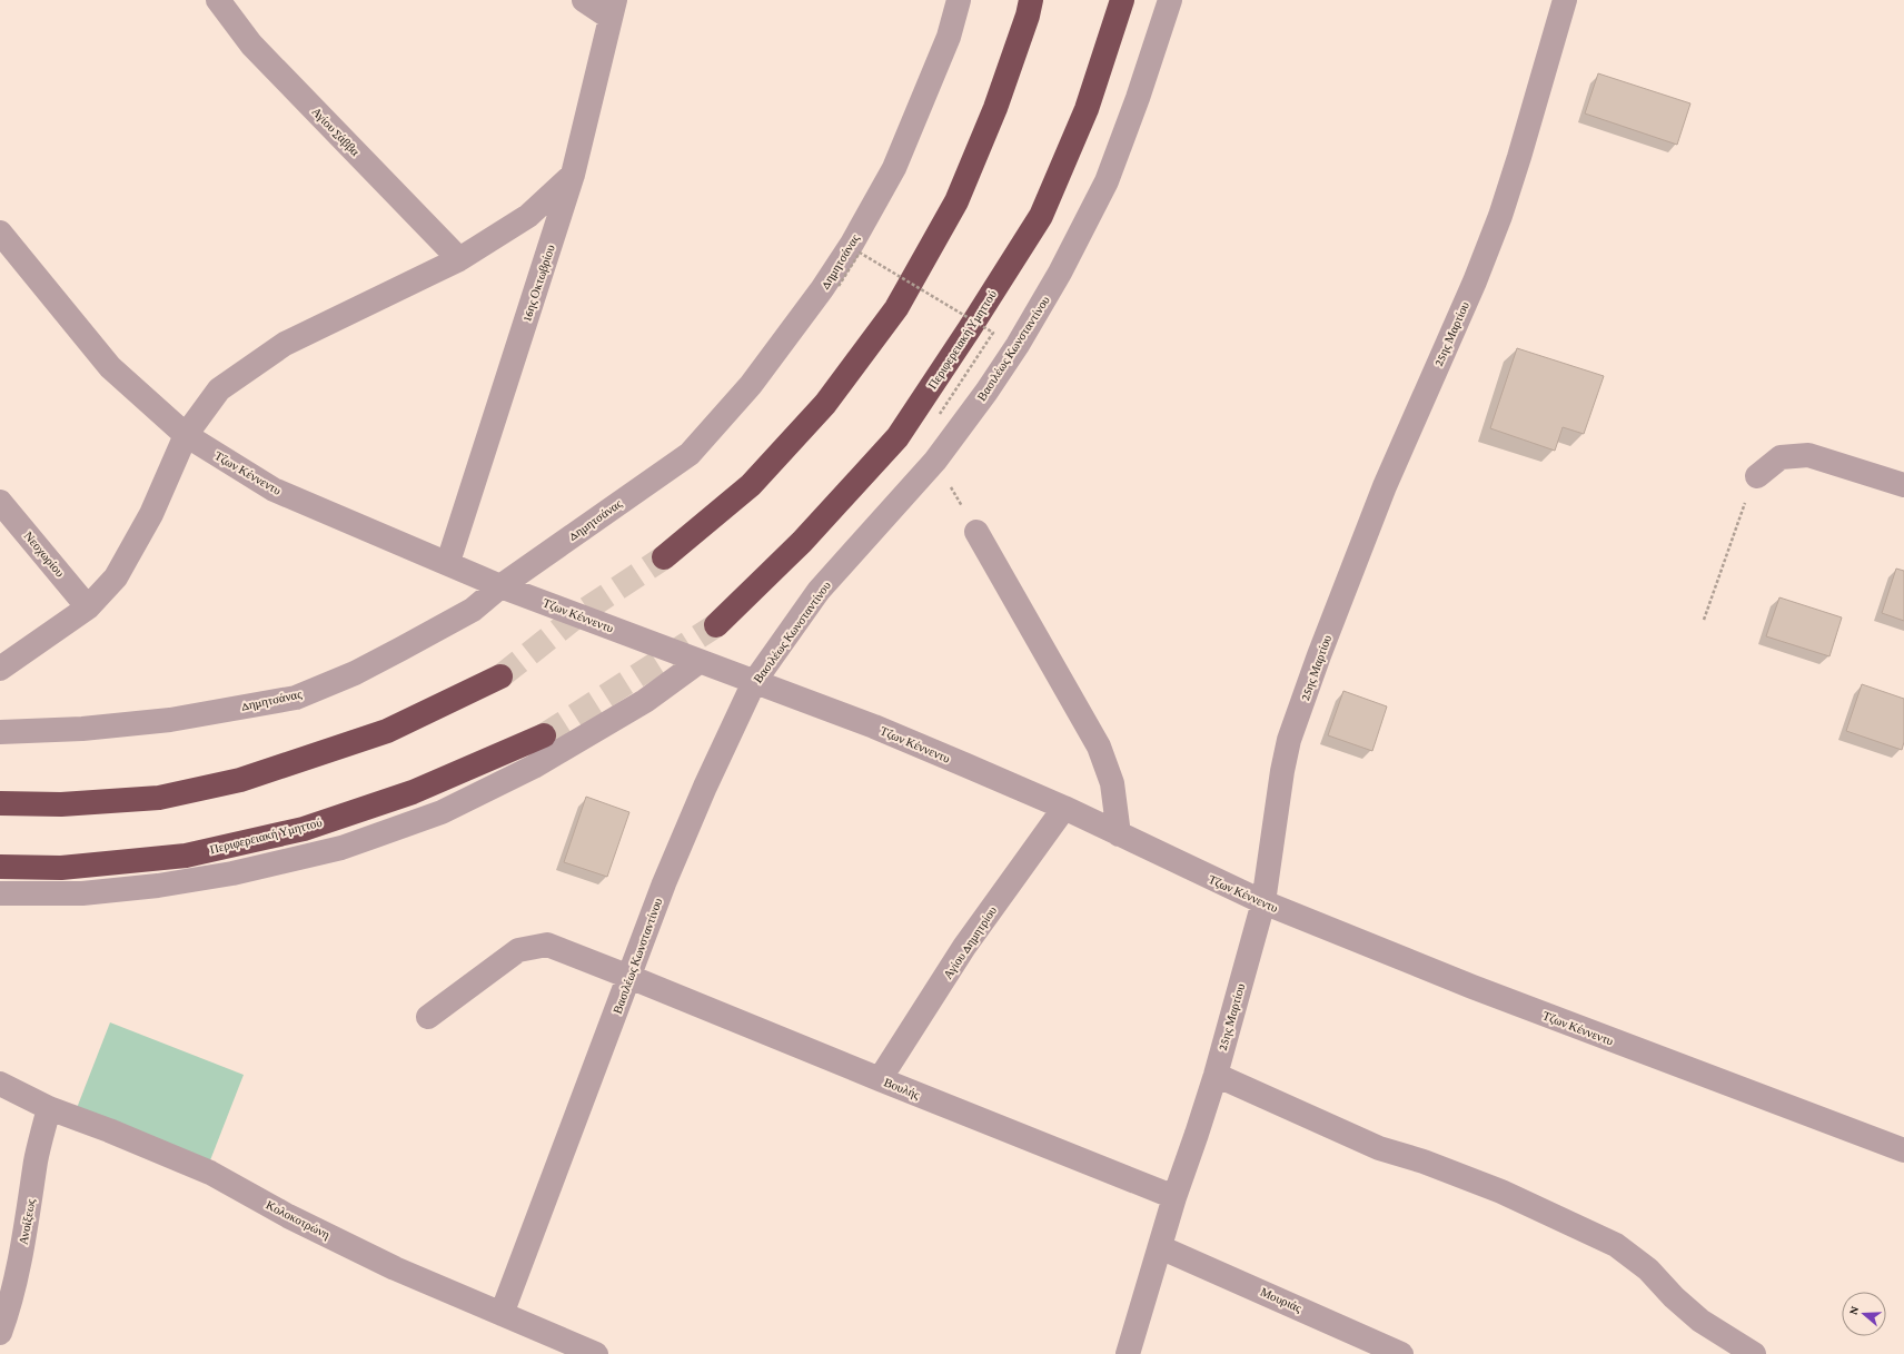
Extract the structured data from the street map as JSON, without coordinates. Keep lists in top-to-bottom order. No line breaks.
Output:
{"streets":{"highway":["Περιφερειακή Υμηττού"],"street":["Αγίου Σάββα","Δημητσάνας","16ης Οκτωβρίου","25ης Μαρτίου","Βασιλέως Κωνσταντίνου","Τζων Κέννεντυ","Νεοχωρίου","Αγίου Δημητρίου","Βουλής","Κολοκοτρώνη","Ανοίξεως","Μουριάς"]},"crossings":[["Δημητσάνας","Τζων Κέννεντυ"],["16ης Οκτωβρίου","Τζων Κέννεντυ"],["25ης Μαρτίου","Τζων Κέννεντυ"],["25ης Μαρτίου","Βουλής"],["25ης Μαρτίου","Μουριάς"],["Βασιλέως Κωνσταντίνου","Τζων Κέννεντυ"],["Βασιλέως Κωνσταντίνου","Βουλής"],["Βασιλέως Κωνσταντίνου","Κολοκοτρώνη"],["Τζων Κέννεντυ","Αγίου Δημητρίου"],["Αγίου Δημητρίου","Βουλής"],["Κολοκοτρώνη","Ανοίξεως"]],"north":"left"}
